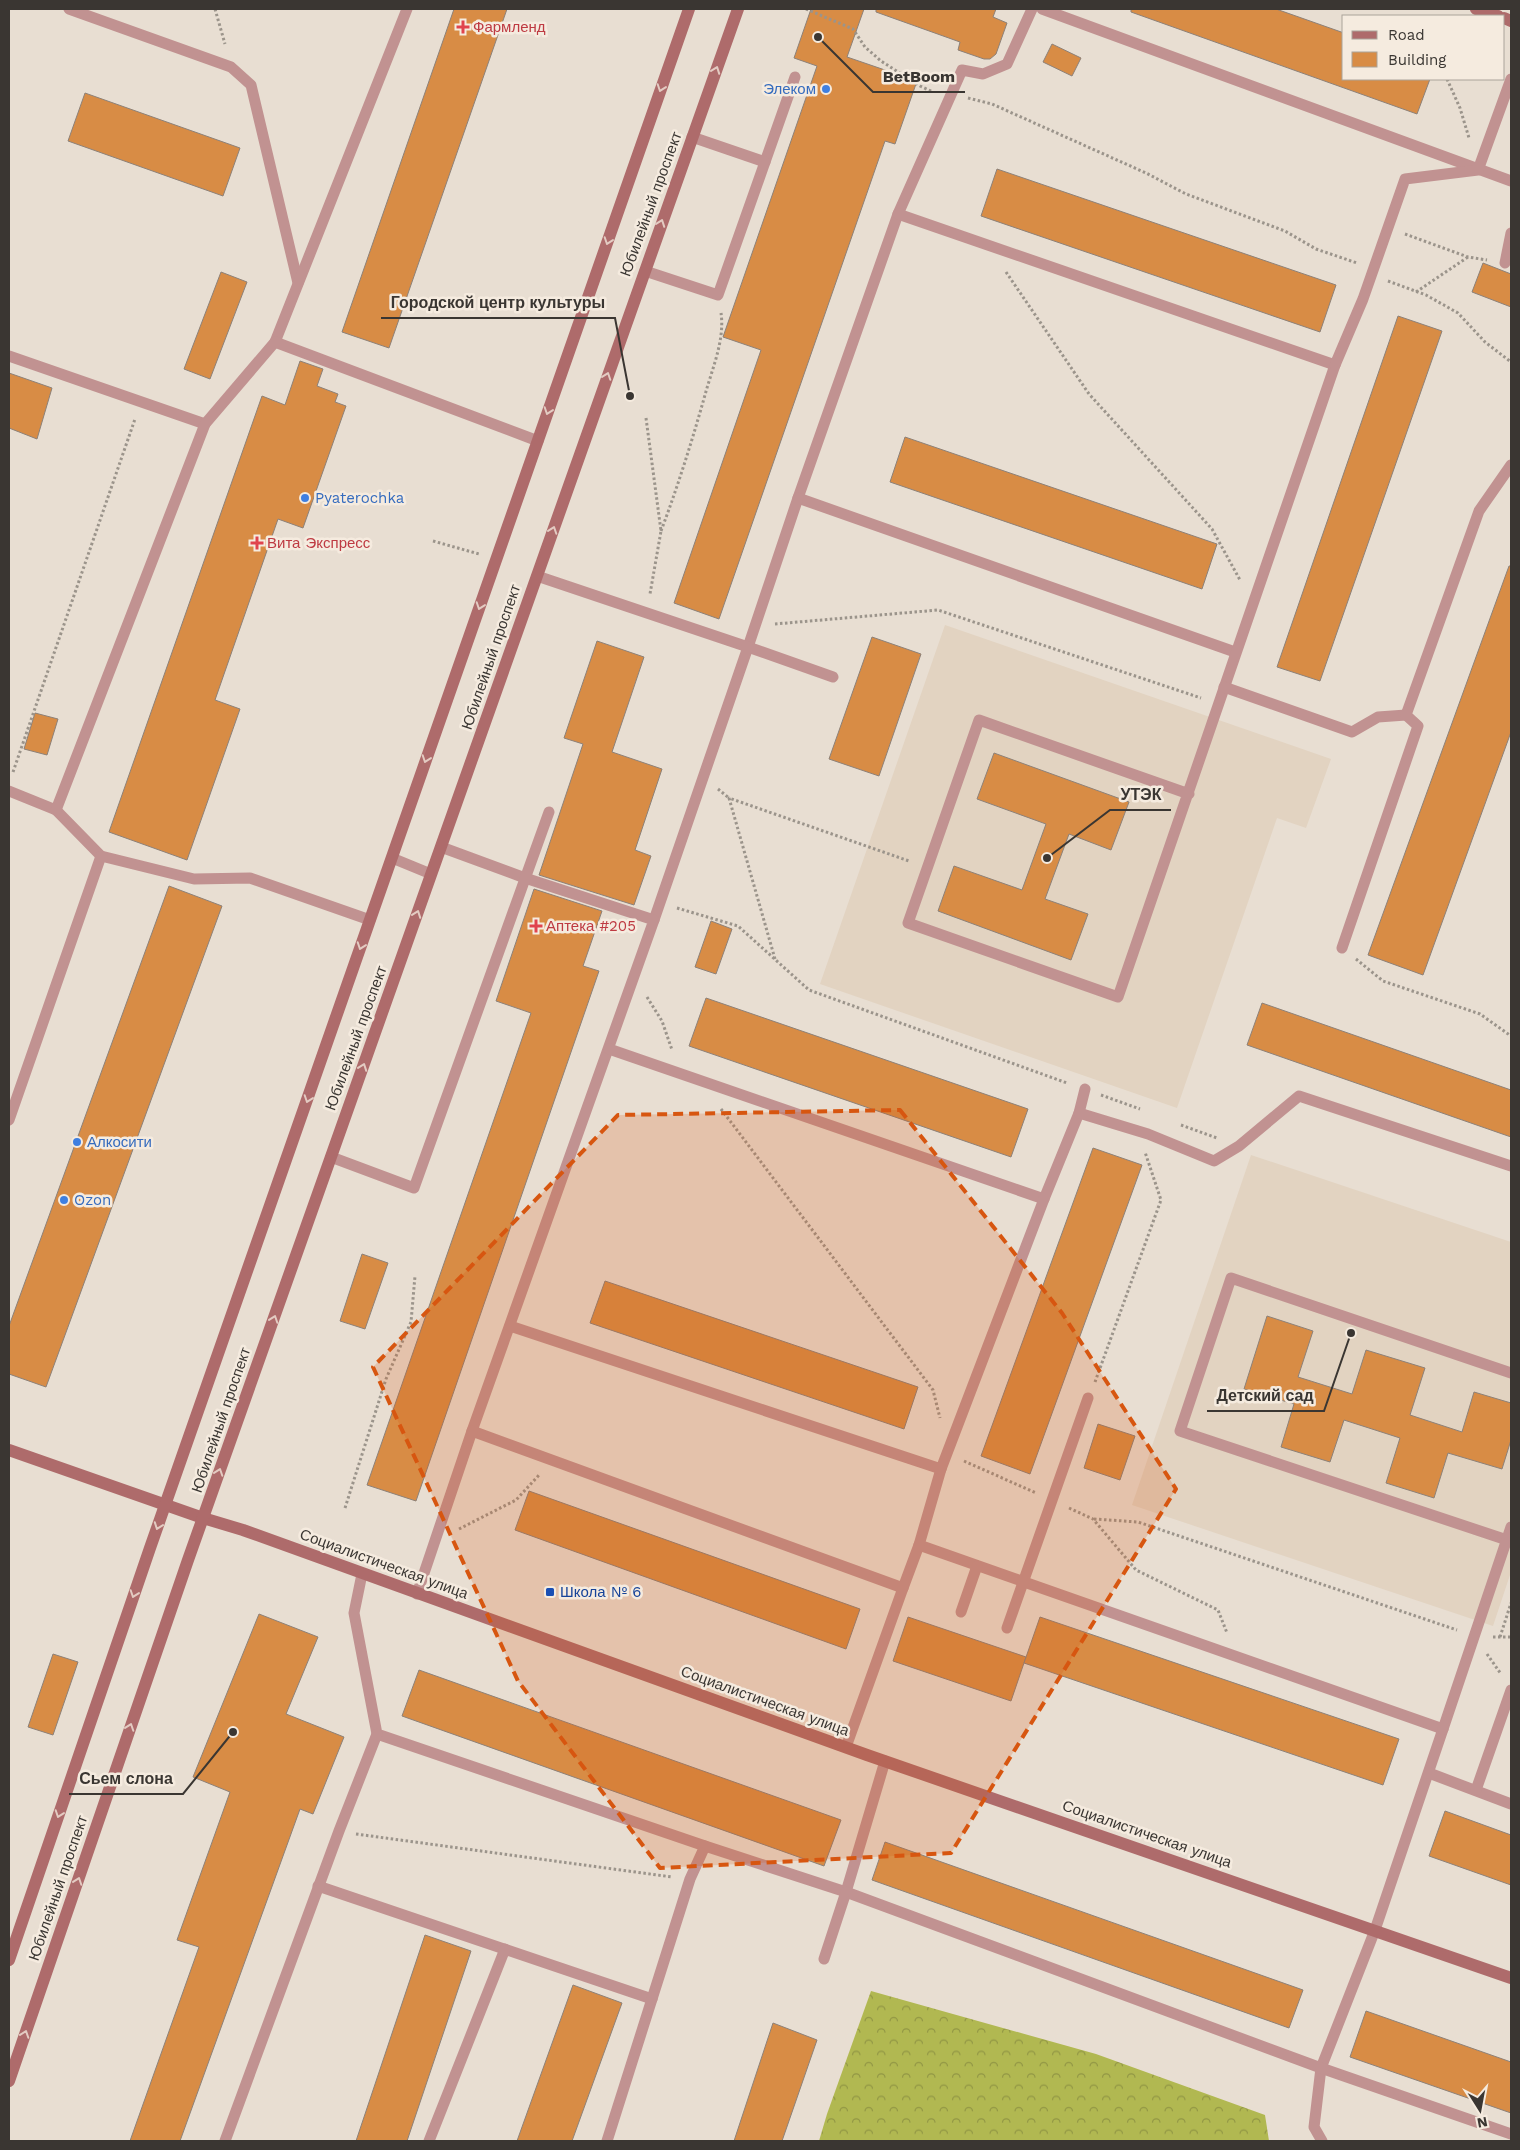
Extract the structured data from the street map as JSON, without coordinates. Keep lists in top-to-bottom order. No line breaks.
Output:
{"streets":{"main road":["Юбилейный проспект","Социалистическая улица"]},"crossings":[["Юбилейный проспект","Социалистическая улица"]],"places":{"health":["Фармленд","Вита Экспресс","Аптека #205"],"other":["BetBoom","Элеком","Городской центр культуры","Pyaterochka","УТЭК","Алкосити","Ozon","Детский сад","Сьем слона"],"transit":["Школа № 6"]},"legend":["Road","Building"],"north":"bottom"}
